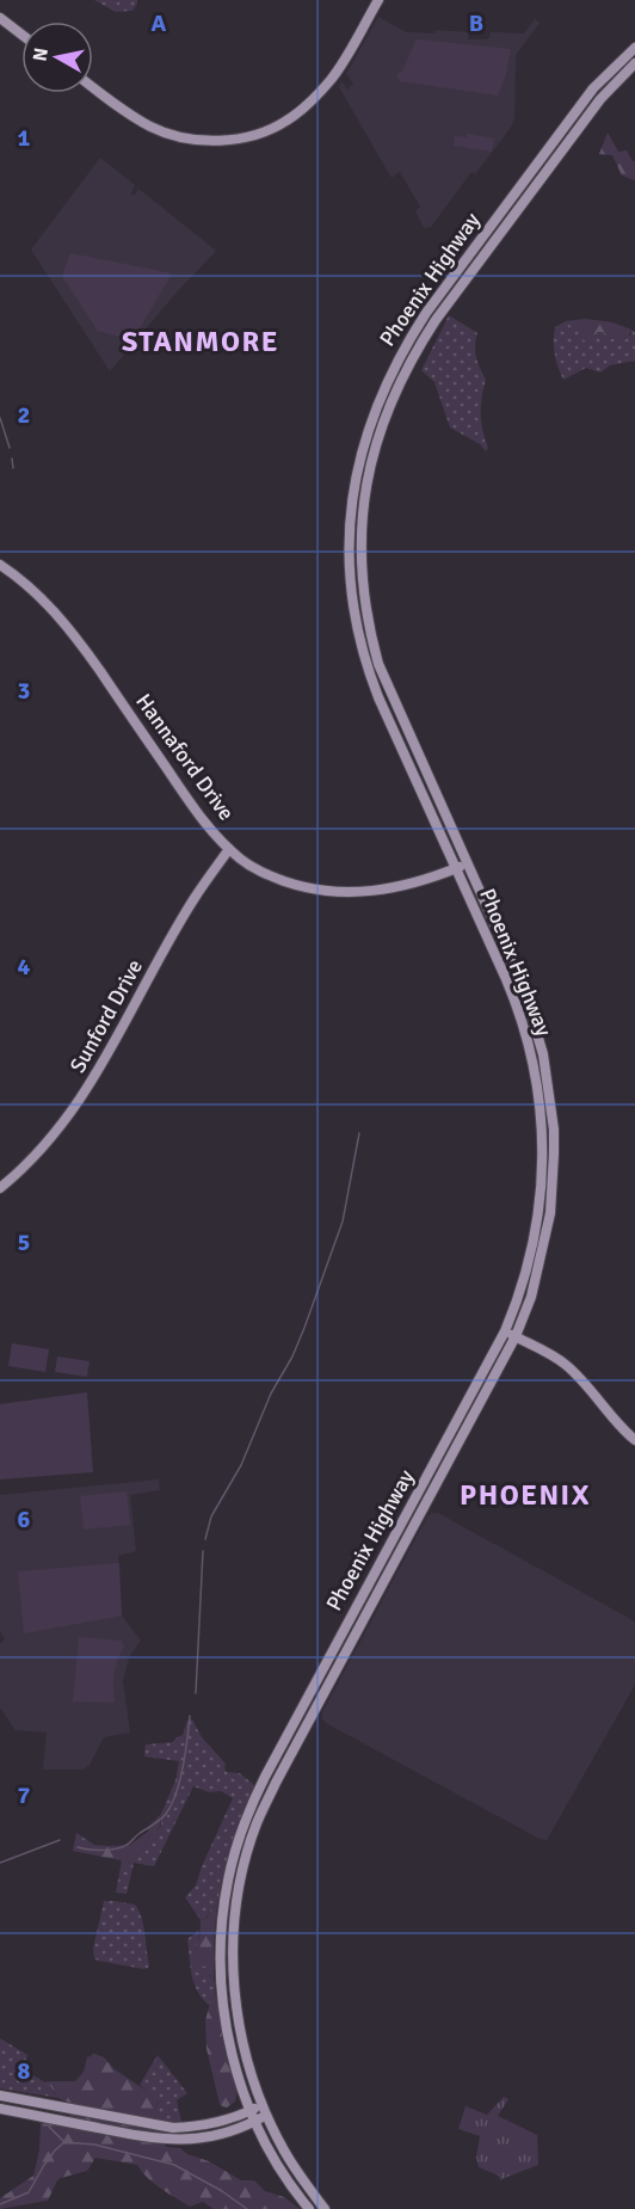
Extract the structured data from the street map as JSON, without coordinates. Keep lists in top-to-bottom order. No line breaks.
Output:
{"streets":{"main road":["Phoenix Highway","Hannaford Drive","Sunford Drive"]},"crossings":[["Phoenix Highway","Hannaford Drive"],["Hannaford Drive","Sunford Drive"]],"districts":["STANMORE","PHOENIX"],"north":"left","grid":{"columns":["A","B"],"rows":["1","2","3","4","5","6","7","8"]}}
